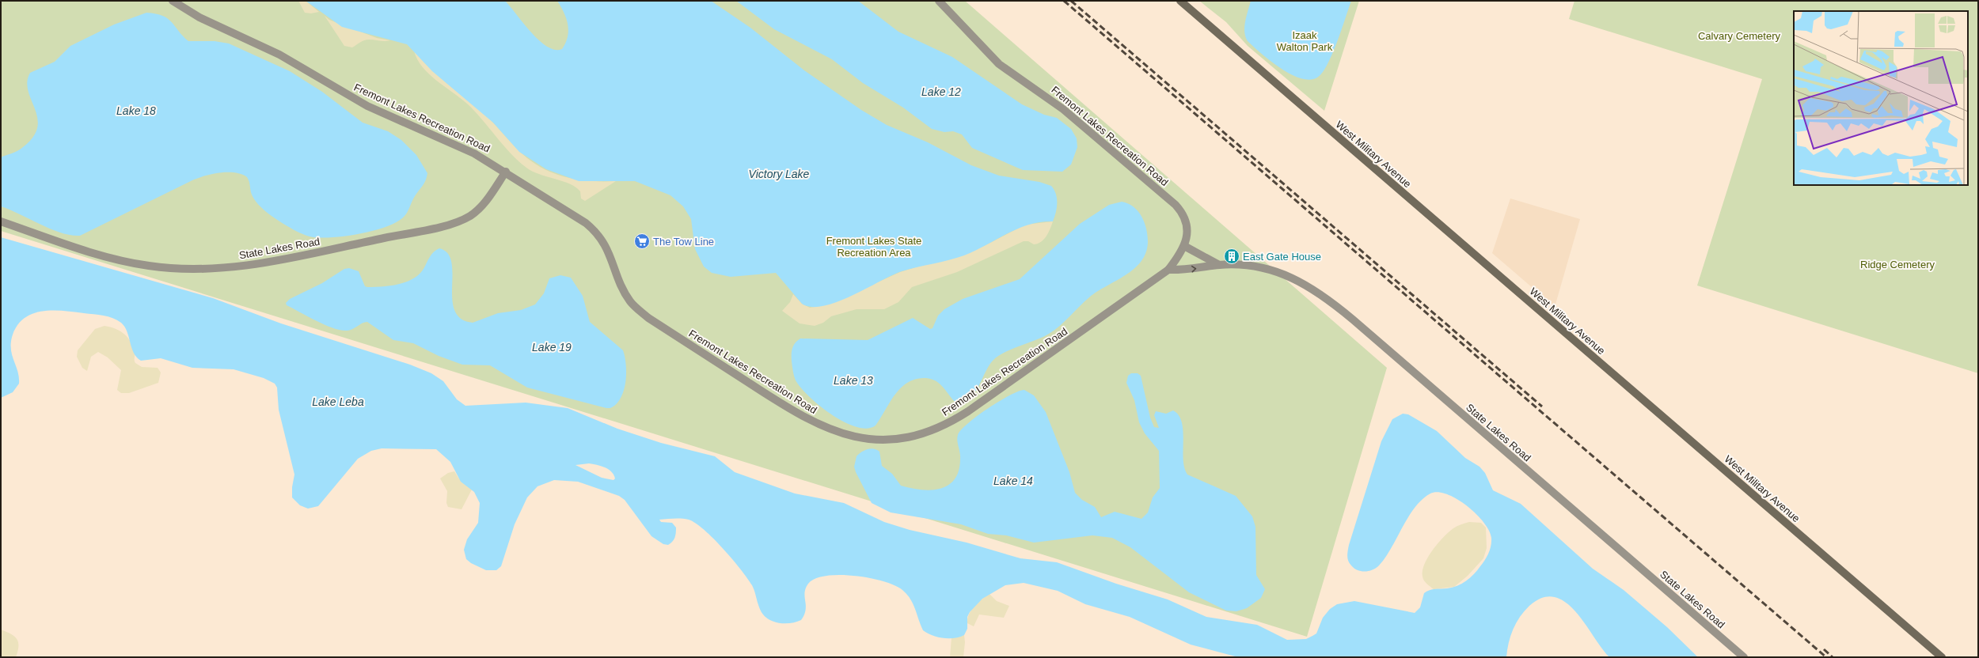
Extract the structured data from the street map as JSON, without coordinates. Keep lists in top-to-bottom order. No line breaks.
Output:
{"streets":{"main road":["West Military Avenue"],"street":["Fremont Lakes Recreation Road","State Lakes Road"]},"crossings":[["Fremont Lakes Recreation Road","State Lakes Road"]],"water":["Lake 12","Lake 18","Victory Lake","Lake 19","Lake 13","Lake Leba","Lake 14"],"parks":["Izaak Walton Park","Calvary Cemetery","Fremont Lakes State Recreation Area","Ridge Cemetery"],"places":{"supermarket":["The Tow Line"],"building":["East Gate House"]}}
